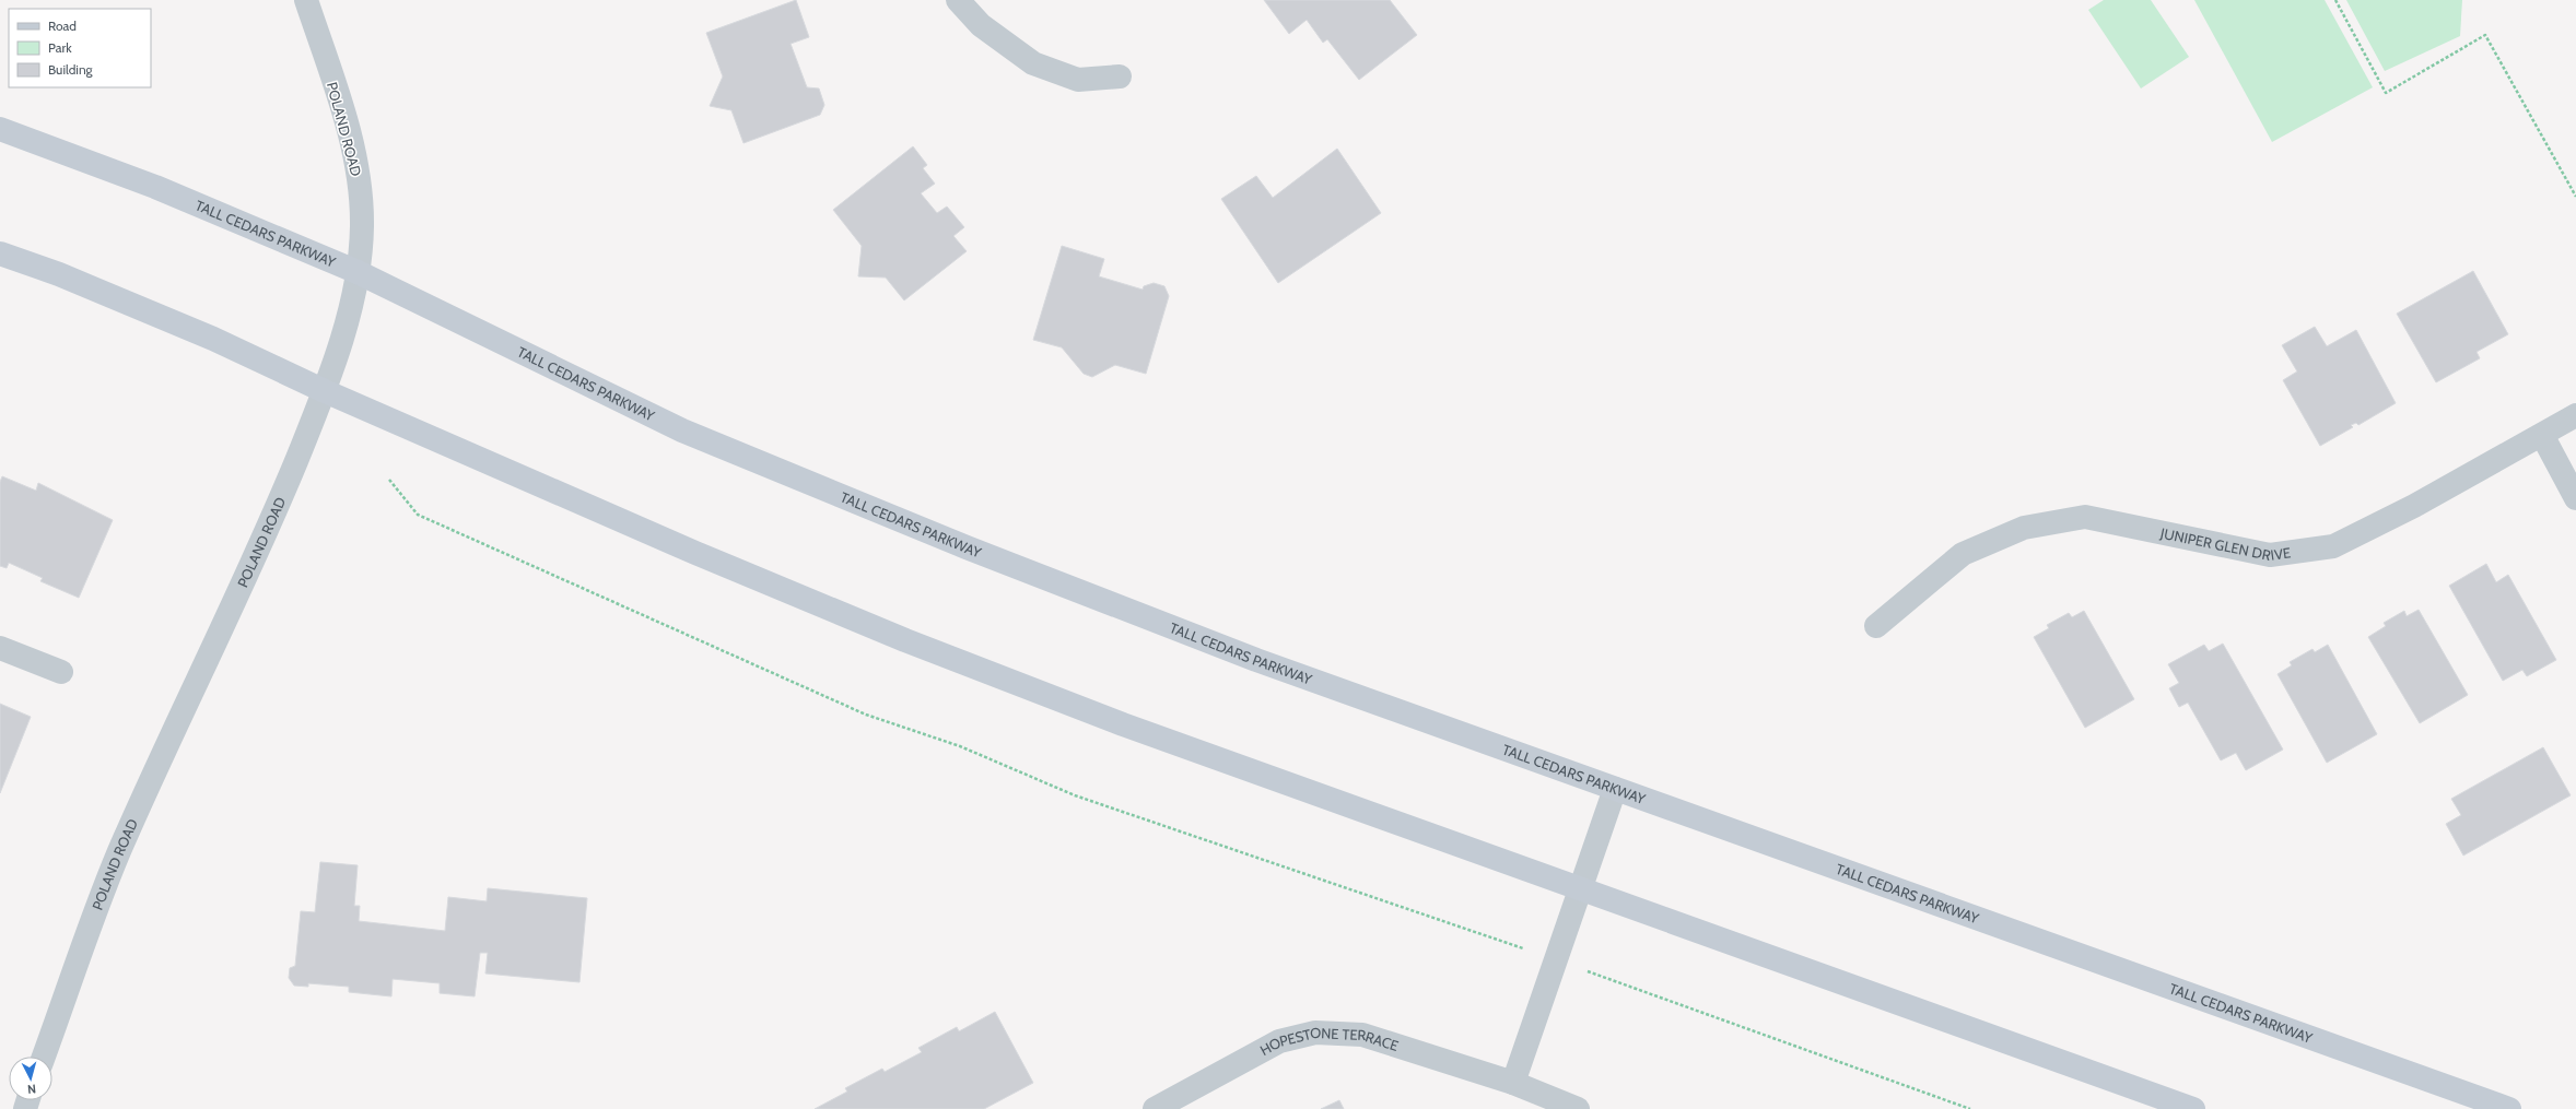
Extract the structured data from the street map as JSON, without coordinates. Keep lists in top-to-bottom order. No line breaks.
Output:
{"streets":{"main road":["TALL CEDARS PARKWAY"],"street":["POLAND ROAD","JUNIPER GLEN DRIVE","HOPESTONE TERRACE"]},"crossings":[["POLAND ROAD","TALL CEDARS PARKWAY"]],"legend":["Road","Park","Building"],"north":"bottom"}
